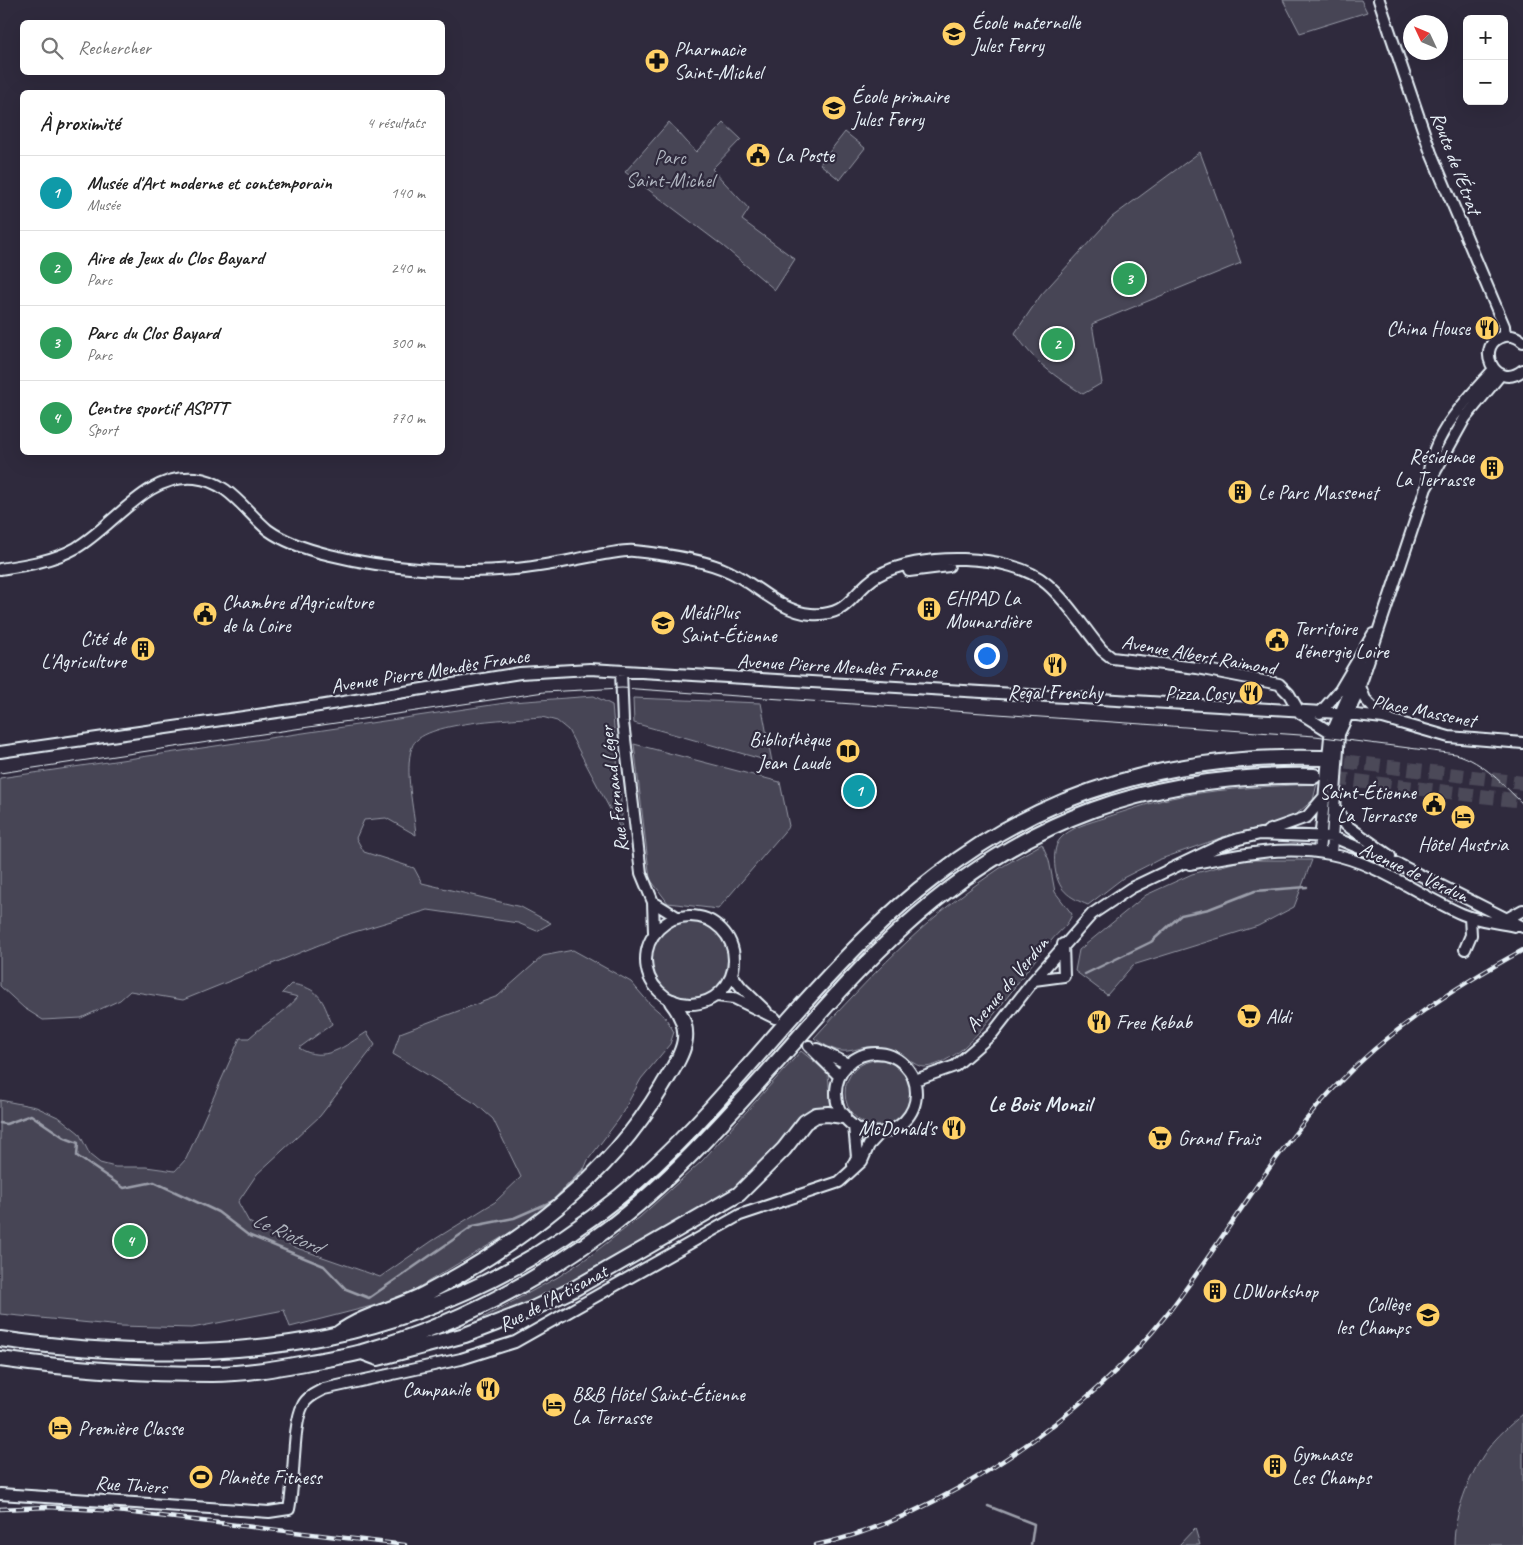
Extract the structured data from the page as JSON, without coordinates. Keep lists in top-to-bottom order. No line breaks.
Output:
{"streets":{"main road":["Route de l'Étrat","Avenue Albert Raimond","Avenue Pierre Mendès France","Place Massenet","Rue Fernand Léger","Avenue de Verdun","Rue de l'Artisanat","Rue Thiers"]},"crossings":[["Avenue Albert Raimond","Avenue Pierre Mendès France"],["Avenue Pierre Mendès France","Place Massenet"],["Avenue Pierre Mendès France","Rue Fernand Léger"],["Avenue de Verdun","Rue de l'Artisanat"],["Rue de l'Artisanat","Rue Thiers"]],"districts":["Le Bois Monzil"],"water":["Le Riotord"],"parks":["Parc Saint-Michel"],"places":{"school or university":["École maternelle Jules Ferry","École primaire Jules Ferry","MédiPlus Saint-Étienne","Collège les Champs"],"pharmacy":["Pharmacie Saint-Michel"],"public building":["La Poste","Chambre d’Agriculture de la Loire","Territoire d'énergie Loire","Saint-Étienne La Terrasse"],"restaurant":["China House","Regal Frenchy","Pizza Cosy","Free Kebab","McDonald's","Campanile"],"building":["Résidence La Terrasse","Le Parc Massenet","EHPAD La Mounardière","Cité de L'Agriculture","LDWorkshop","Gymnase Les Champs"],"library":["Bibliothèque Jean Laude"],"hotel":["Hôtel Austria","B&B Hôtel Saint-Étienne La Terrasse","Première Classe"],"supermarket":["Aldi","Grand Frais"],"sports":["Planète Fitness"]},"north":"top left","page":{"map_buttons":["+","−"],"search":"Rechercher","heading":["À proximité","4 résultats"],"list":[{"mark":"1","name":"Musée d'Art moderne et contemporain","note":"Musée","value":"140 m"},{"mark":"2","name":"Aire de Jeux du Clos Bayard","note":"Parc","value":"240 m"},{"mark":"3","name":"Parc du Clos Bayard","note":"Parc","value":"300 m"},{"mark":"4","name":"Centre sportif ASPTT","note":"Sport","value":"770 m"}],"pins":["3","2","1","4"]}}
